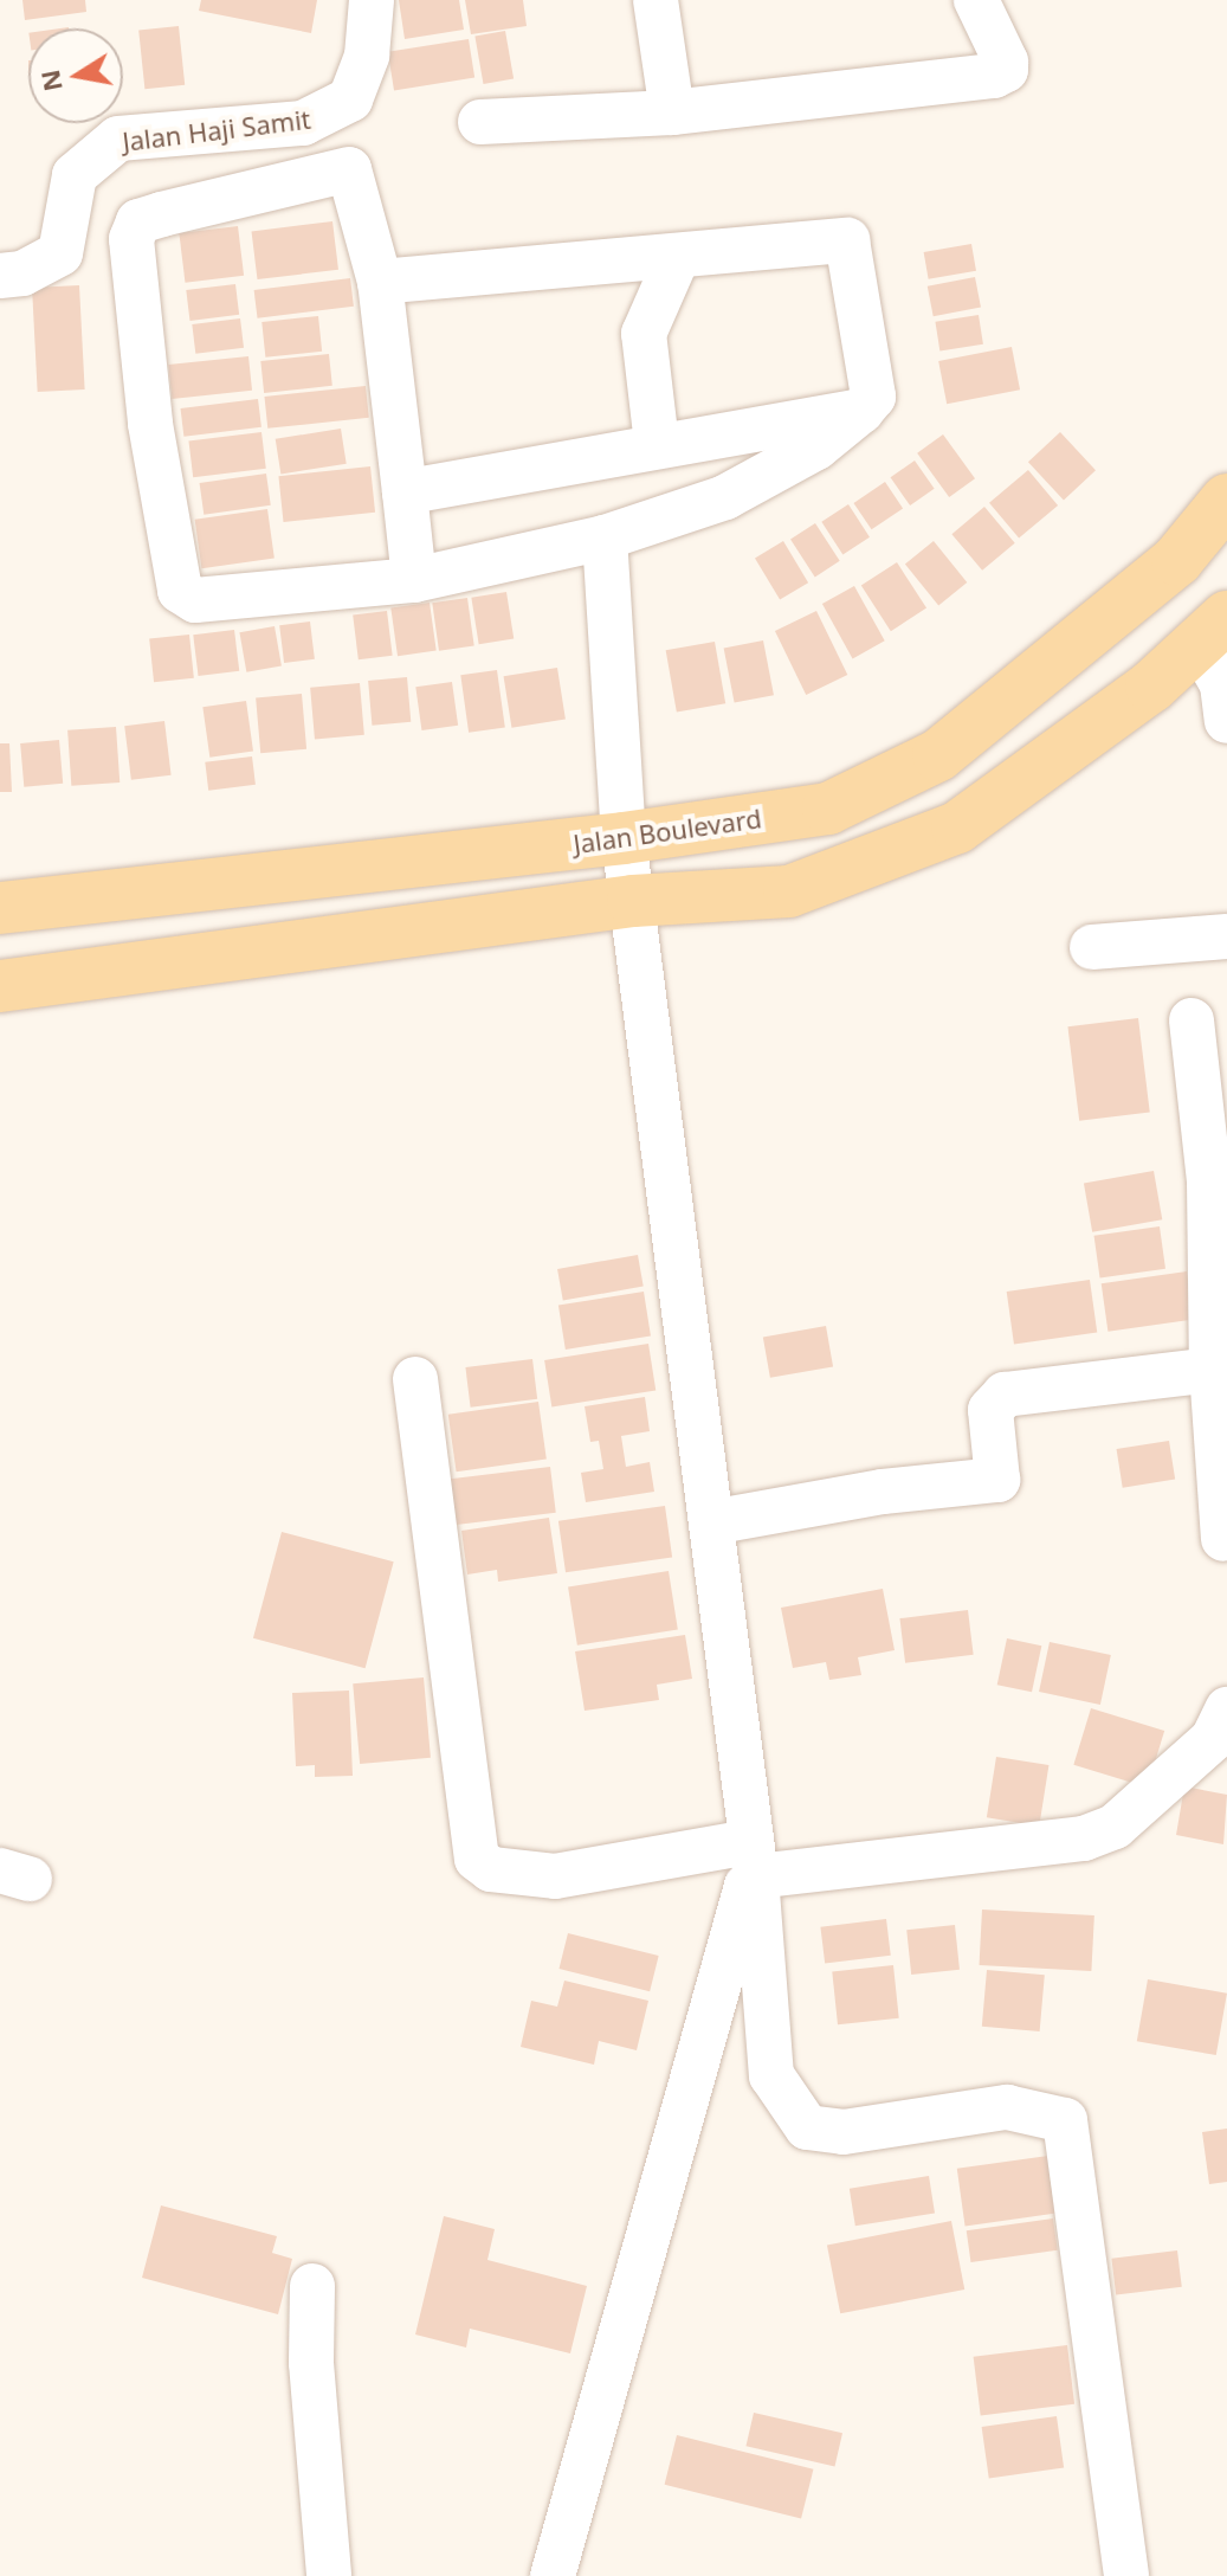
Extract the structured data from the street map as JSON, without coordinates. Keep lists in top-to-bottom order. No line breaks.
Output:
{"streets":{"main road":["Jalan Boulevard"],"street":["Jalan Haji Samit"]},"north":"left"}
